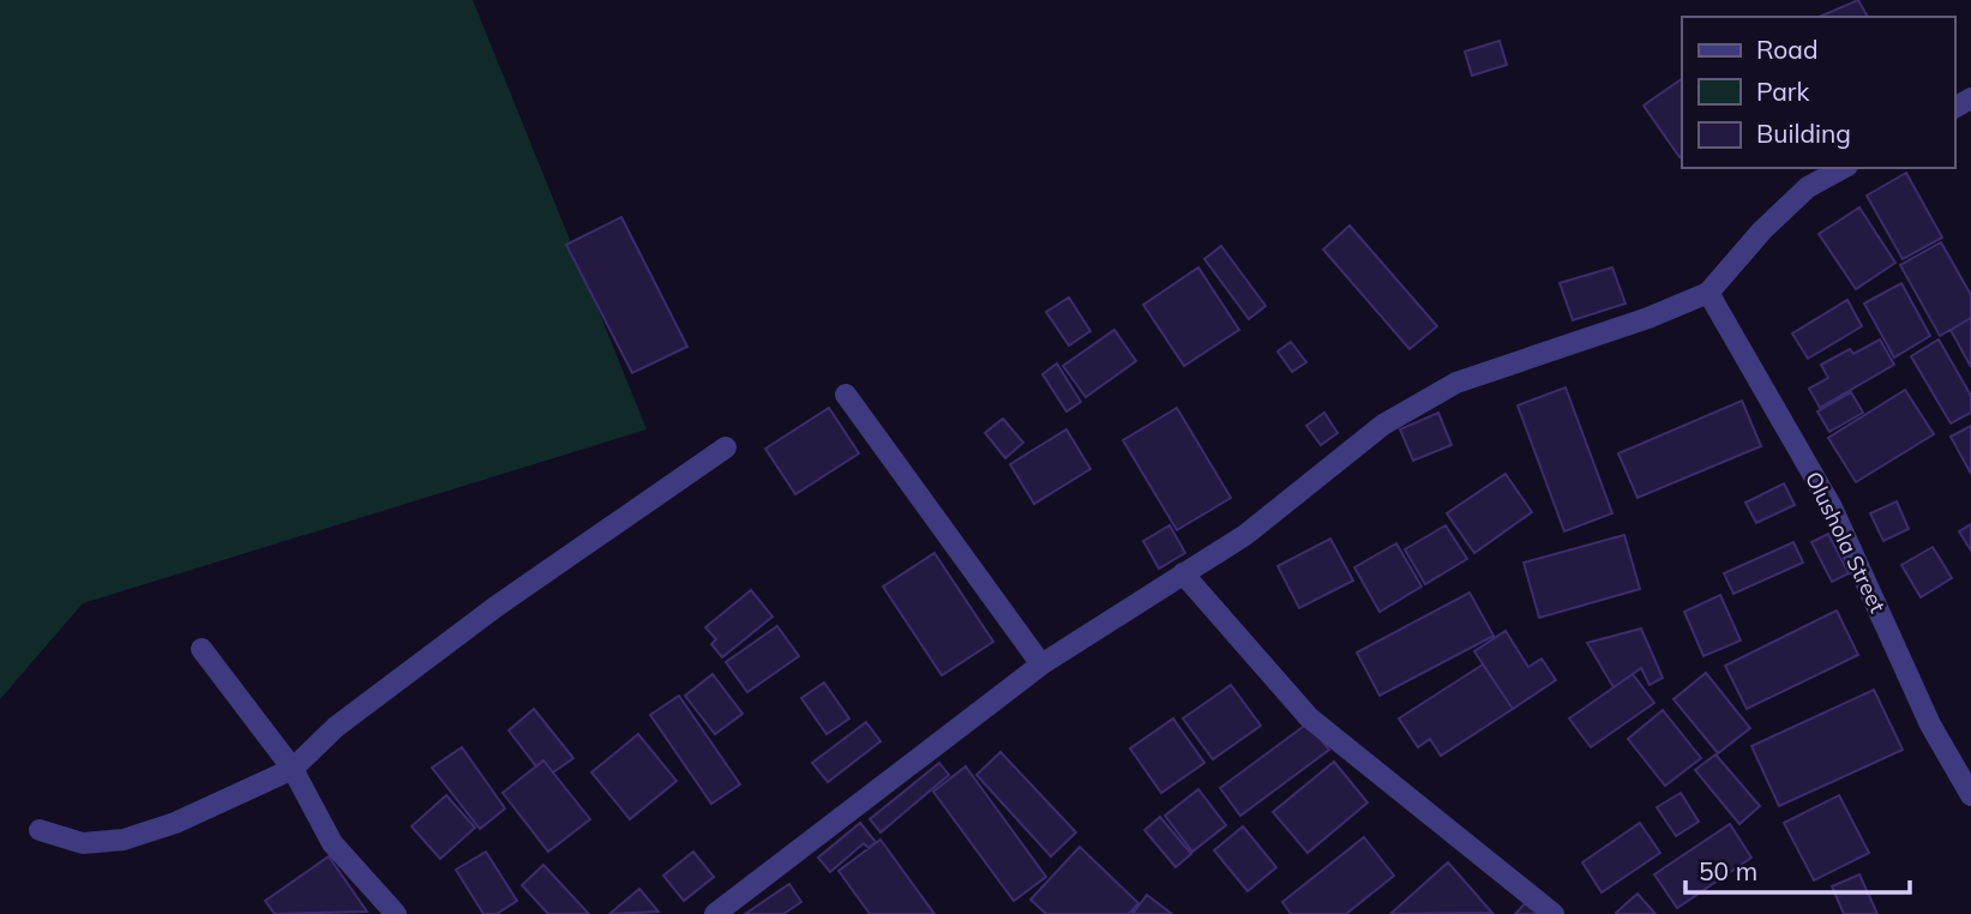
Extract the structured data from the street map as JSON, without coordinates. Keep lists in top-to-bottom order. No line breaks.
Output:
{"streets":{"street":["Olushola Street"]},"legend":["Road","Park","Building"],"scale_bar":"50 m"}
